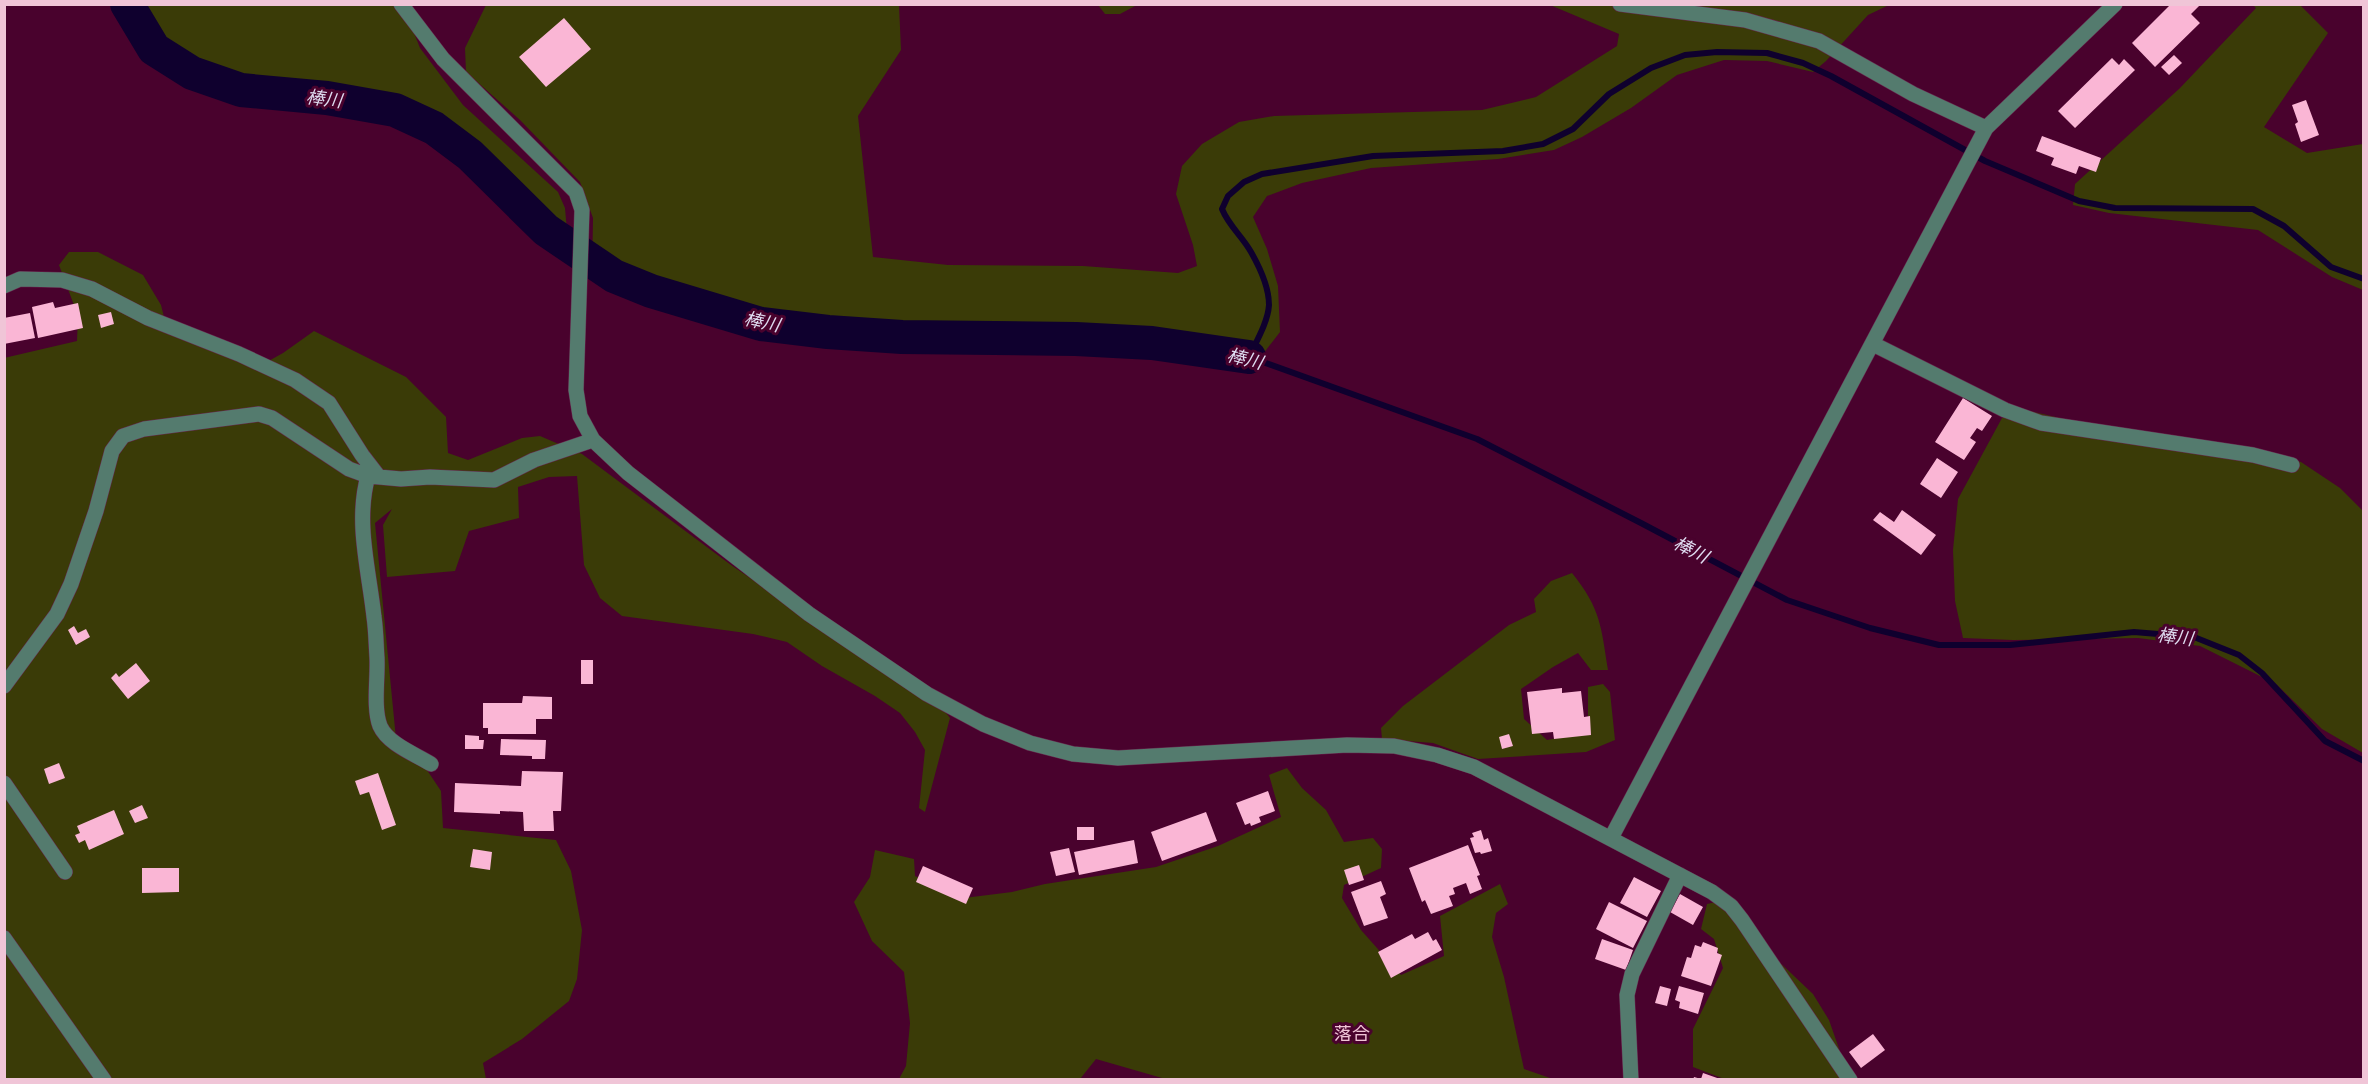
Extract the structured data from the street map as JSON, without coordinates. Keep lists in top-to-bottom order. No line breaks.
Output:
{"districts":["落合"],"water":["棒川"]}
